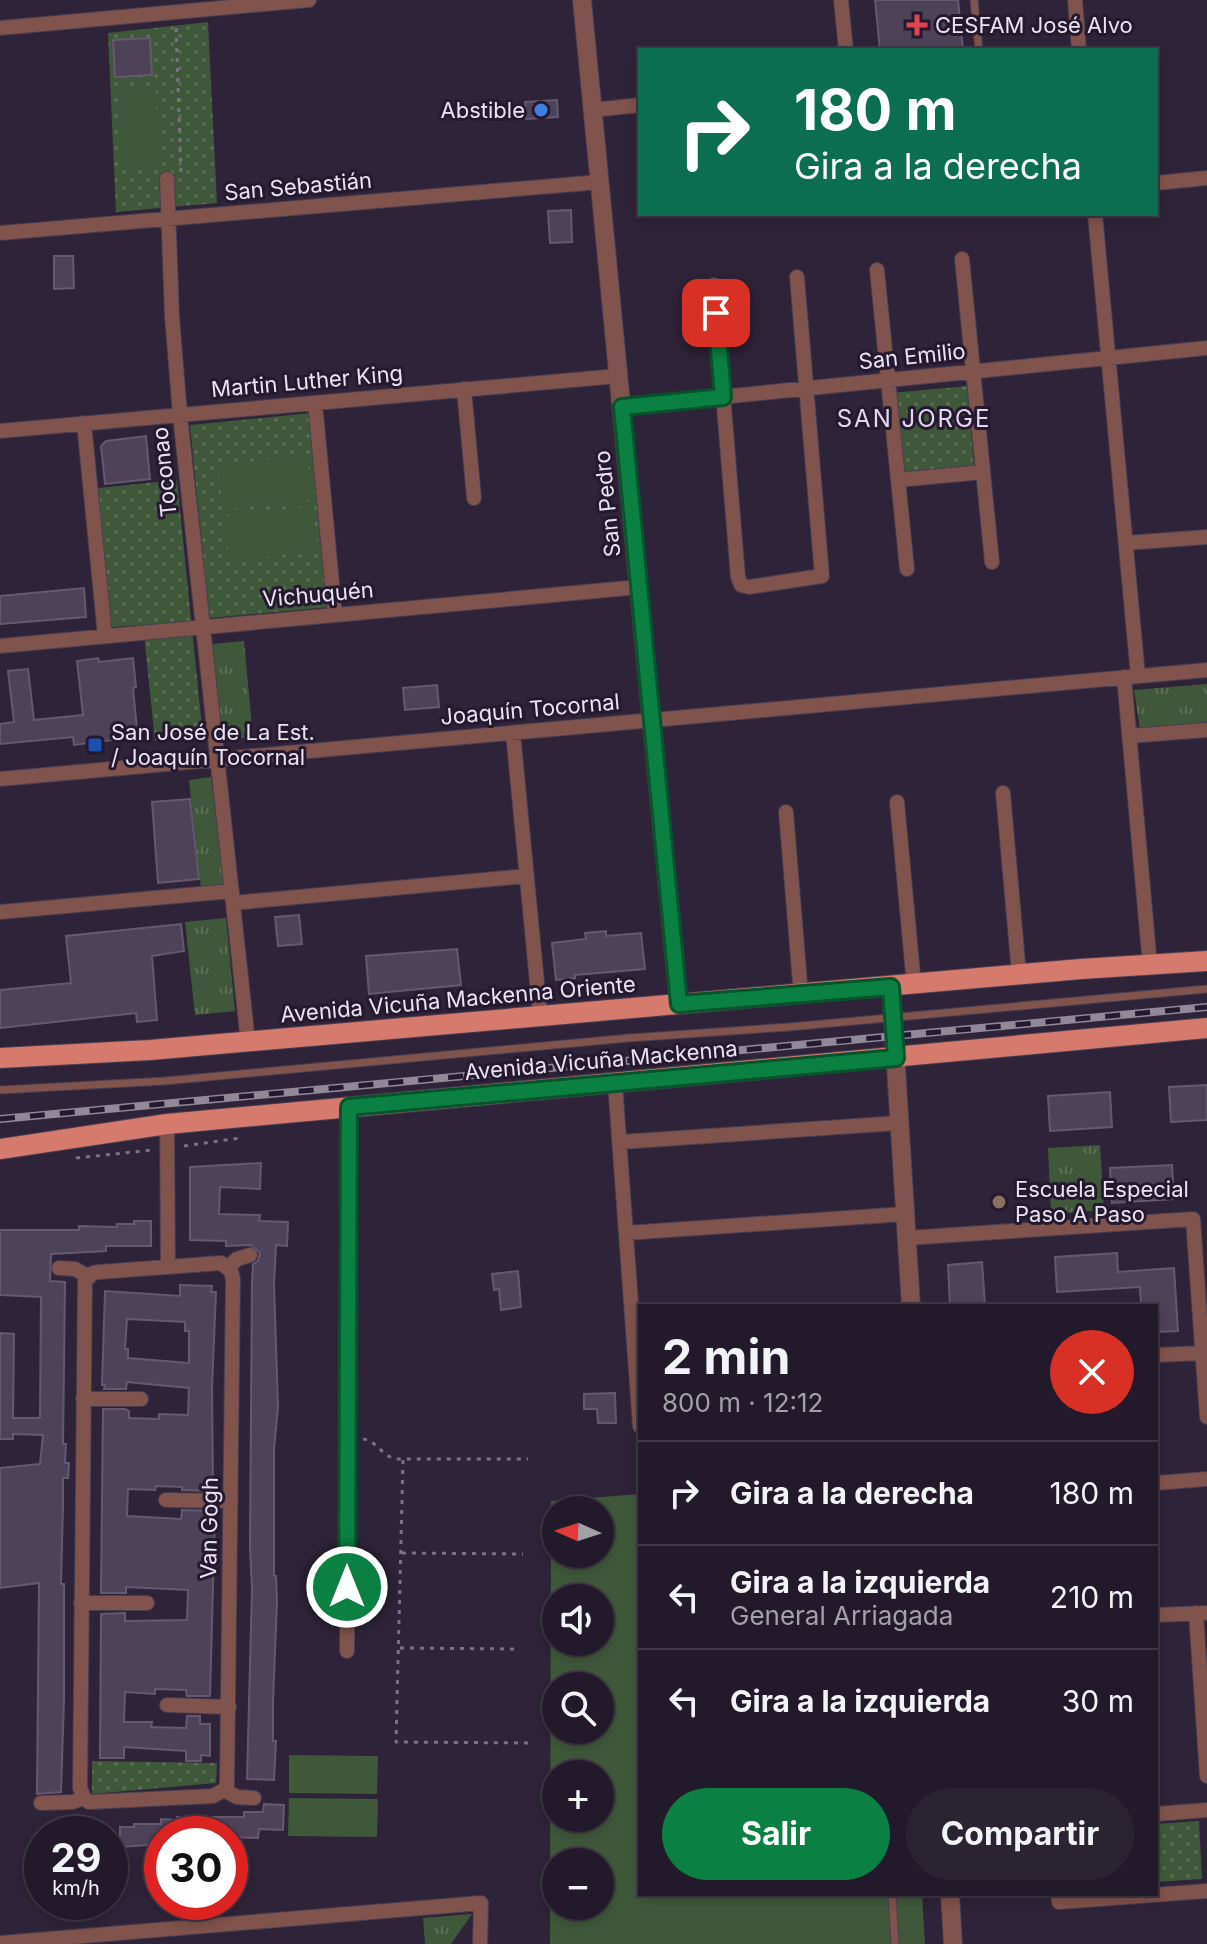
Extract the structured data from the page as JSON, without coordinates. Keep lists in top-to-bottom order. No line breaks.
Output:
{"streets":{"main road":["Avenida Vicuña Mackenna Oriente","Avenida Vicuña Mackenna"],"street":["San Sebastián","San Emilio","Martin Luther King","Toconao","San Pedro","Vichuquén","Joaquín Tocornal","Van Gogh"]},"crossings":[["San Sebastián","Toconao"],["San Sebastián","San Pedro"],["San Emilio","San Pedro"],["Martin Luther King","Toconao"],["Martin Luther King","San Pedro"],["Toconao","Vichuquén"],["Toconao","Joaquín Tocornal"],["Toconao","Avenida Vicuña Mackenna Oriente"],["San Pedro","Vichuquén"],["San Pedro","Joaquín Tocornal"],["San Pedro","Avenida Vicuña Mackenna Oriente"]],"districts":["SAN JORGE"],"places":{"health":["CESFAM José Alvo"],"other":["Abstible","Escuela Especial Paso A Paso"],"transit":["San José de La Est. / Joaquín Tocornal"]},"north":"left","page":{"turn":["180 m","Gira a la derecha"],"heading":["2 min","800 m · 12:12"],"list":[{"name":"Gira a la derecha","value":"180 m"},{"name":"Gira a la izquierda","note":"General Arriagada","value":"210 m"},{"name":"Gira a la izquierda","value":"30 m"}],"map_buttons":["+","−"],"buttons":["Salir","Compartir"],"speed":"29 km/h","limit":"30"}}
